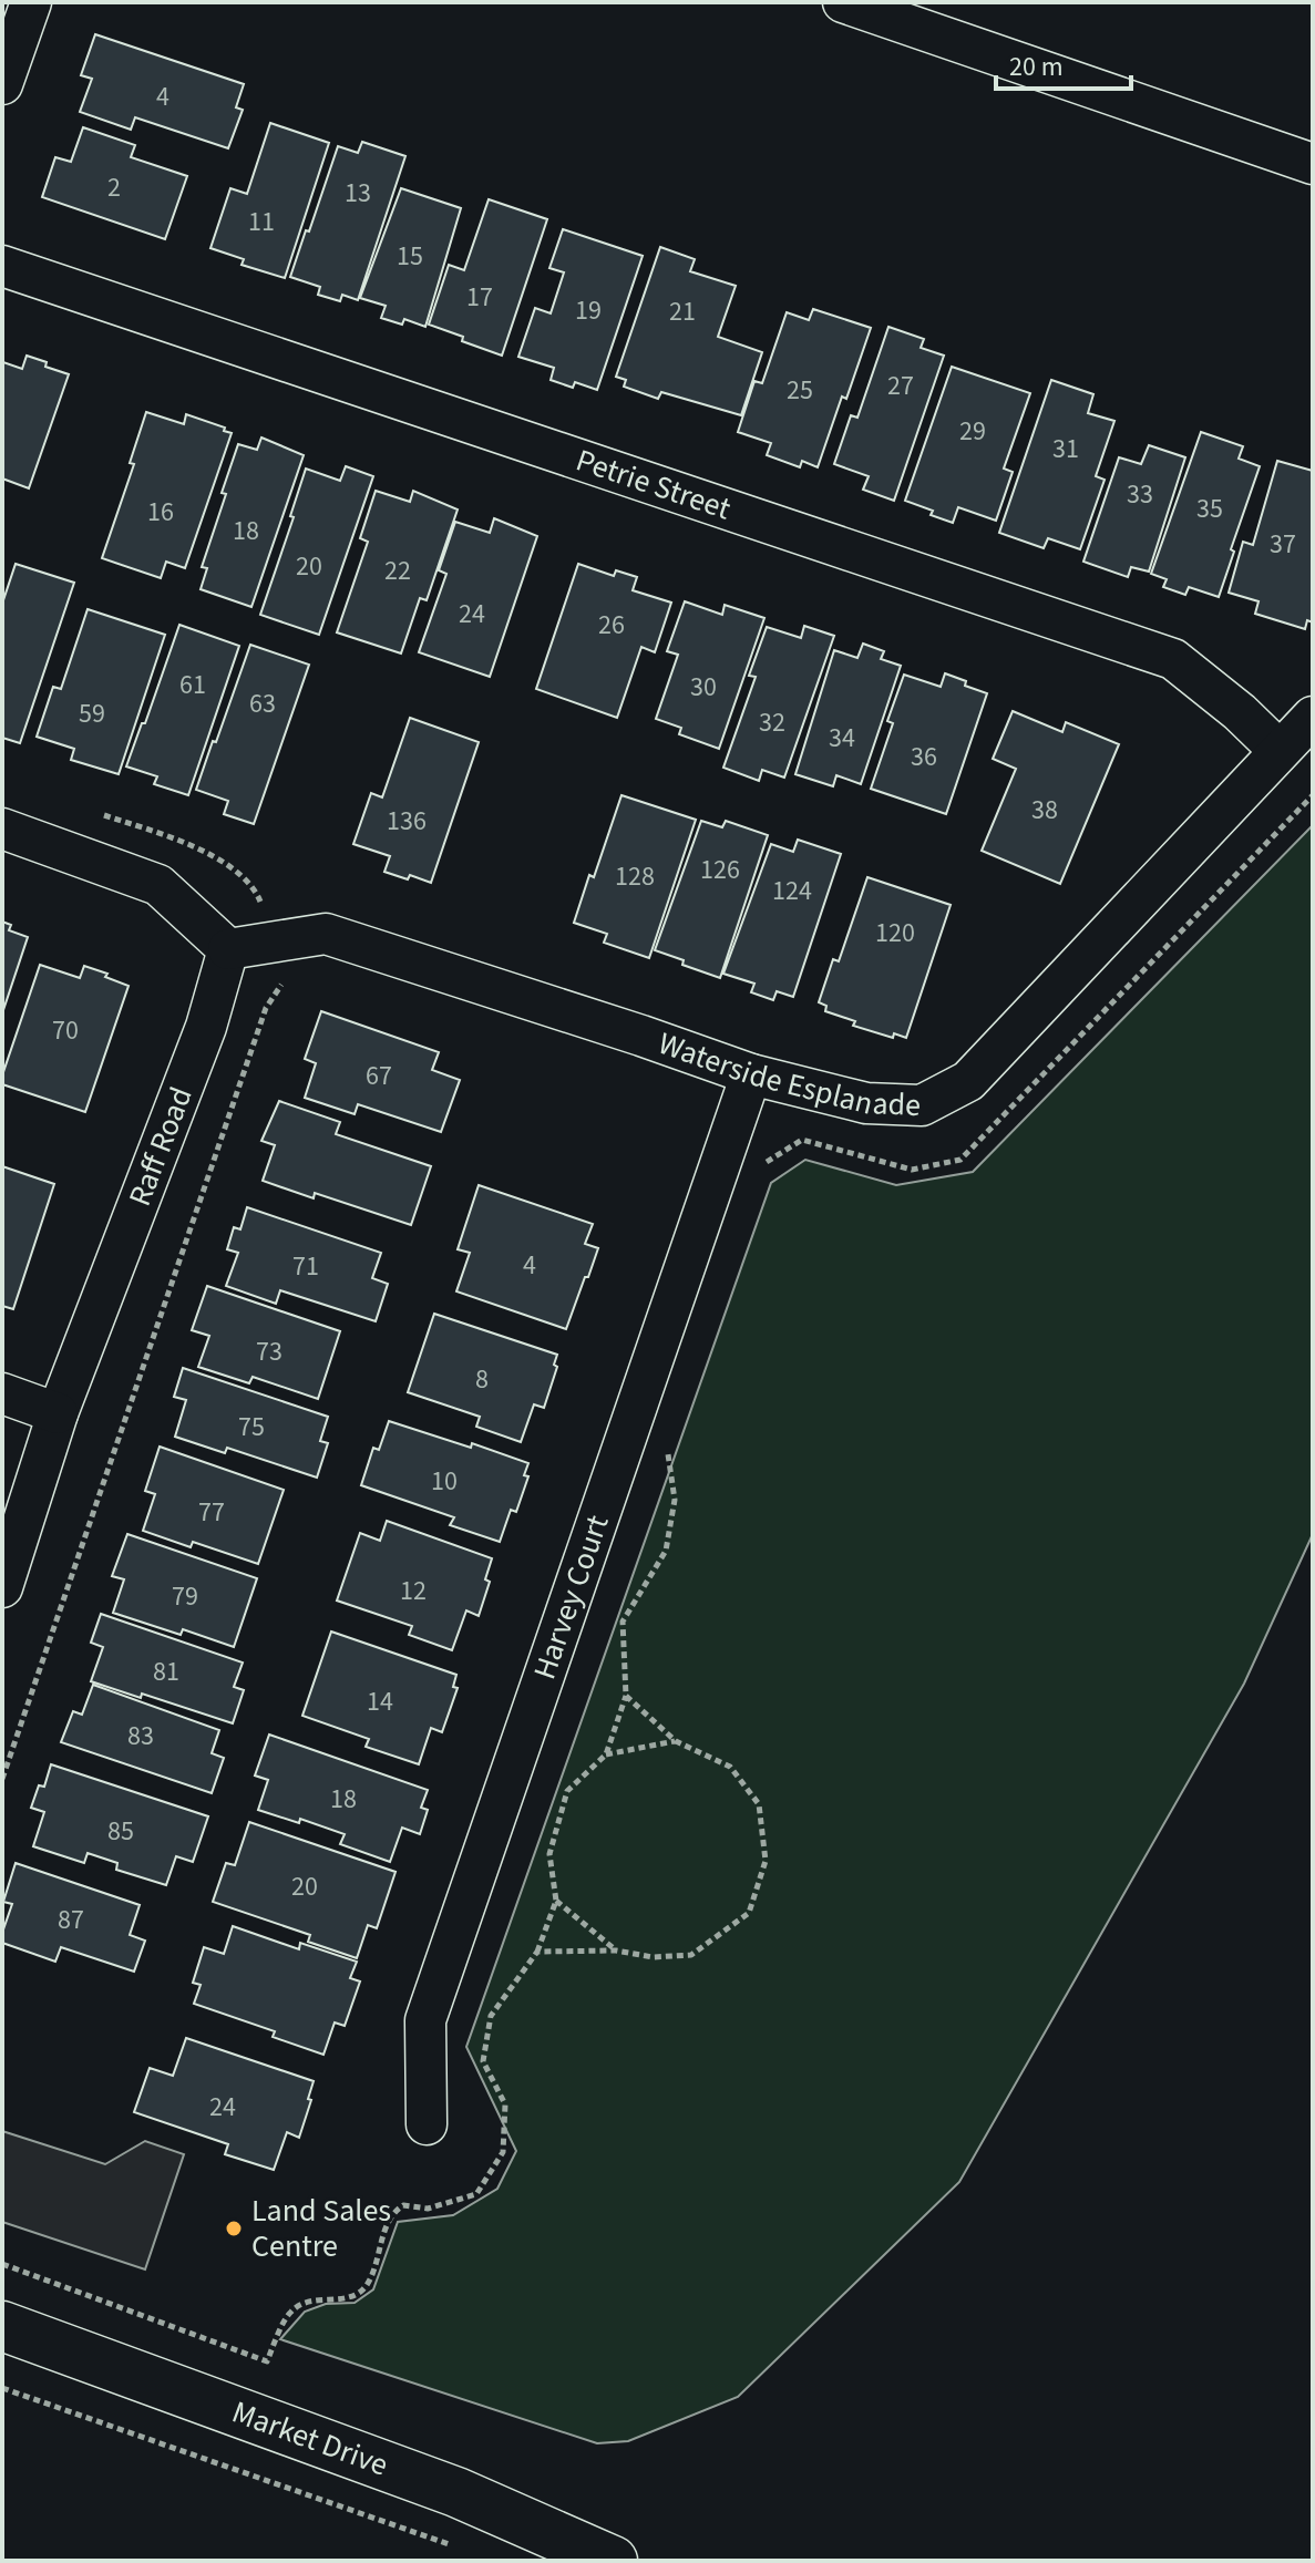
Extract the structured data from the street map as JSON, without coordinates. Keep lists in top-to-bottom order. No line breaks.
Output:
{"streets":{"street":["Petrie Street","Waterside Esplanade","Raff Road","Harvey Court","Market Drive"]},"crossings":[["Petrie Street","Waterside Esplanade"],["Waterside Esplanade","Raff Road"],["Waterside Esplanade","Harvey Court"]],"places":["Land Sales Centre"],"house_numbers":["4","2","13","11","15","17","19","21","27","25","29","31","33","35","16","18","37","20","22","24","26","61","30","63","59","32","34","36","38","136","126","128","124","120","70","67","4","71","73","8","75","10","77","12","79","81","14","83","18","85","20","87","24"],"scale_bar":"20 m"}
